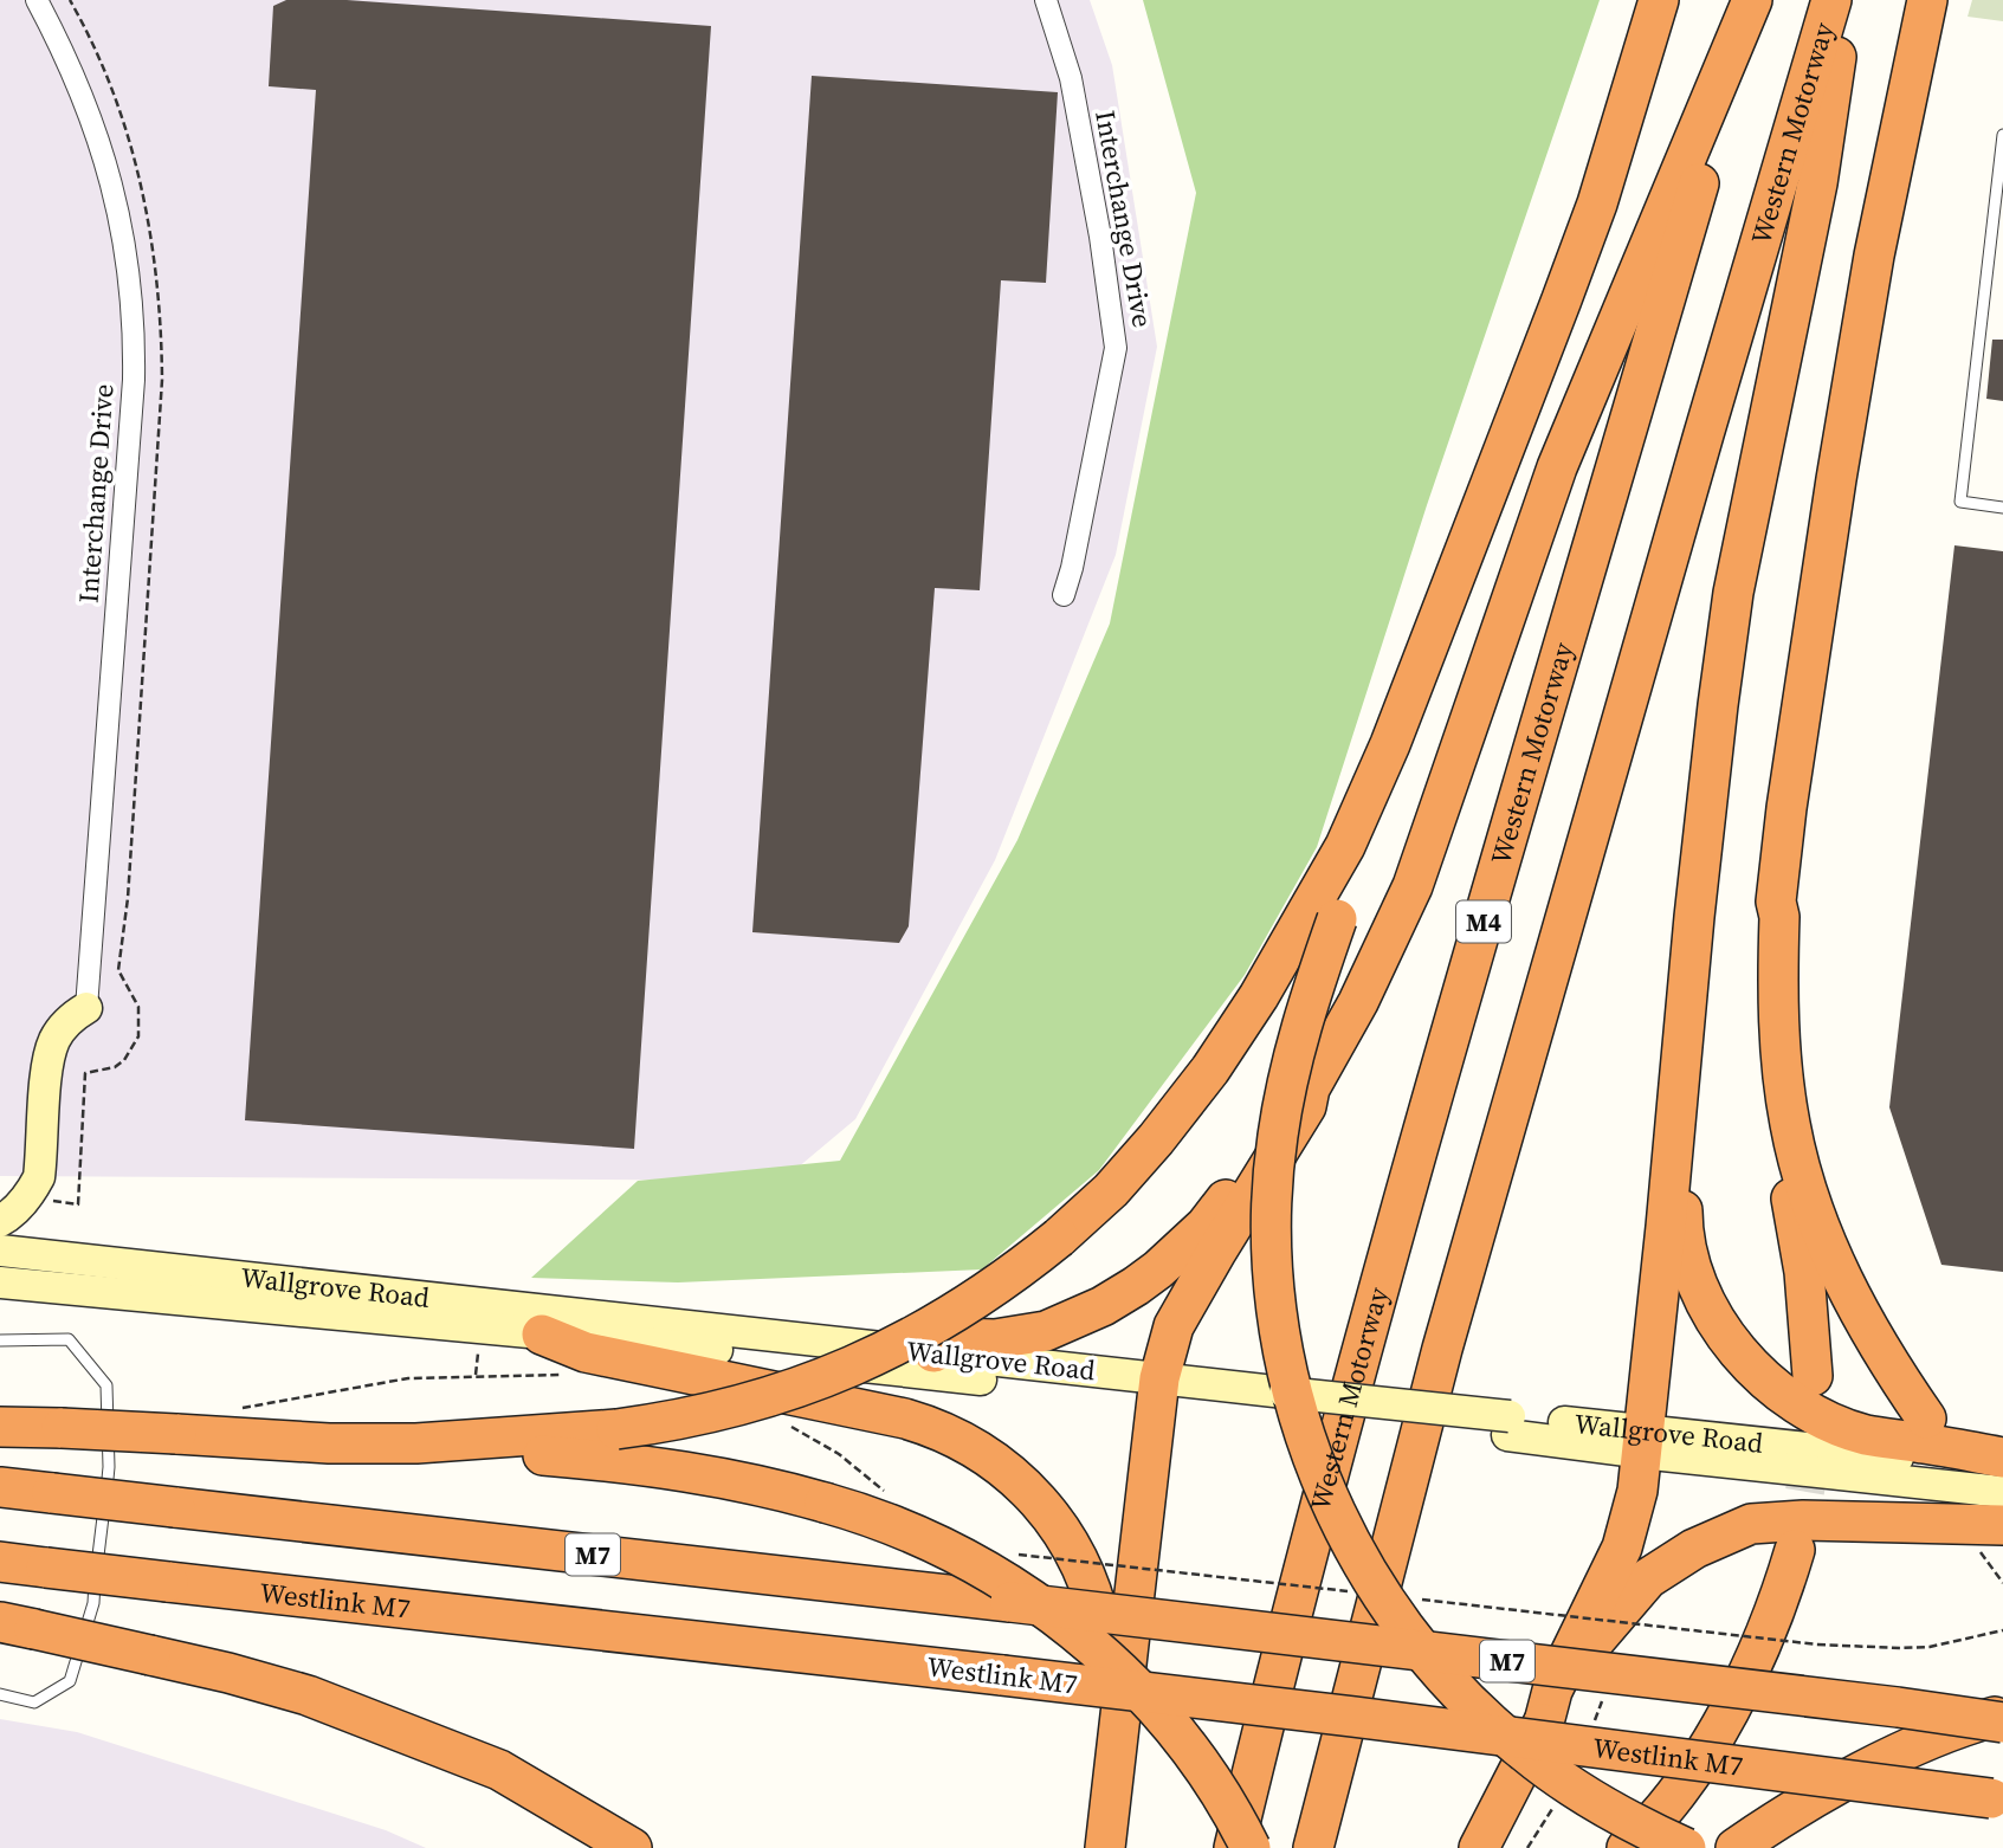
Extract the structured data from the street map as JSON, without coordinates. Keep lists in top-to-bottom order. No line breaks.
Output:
{"streets":{"highway":["Western Motorway","M4","M7","Westlink M7"],"main road":["Wallgrove Road"],"street":["Interchange Drive"]}}
